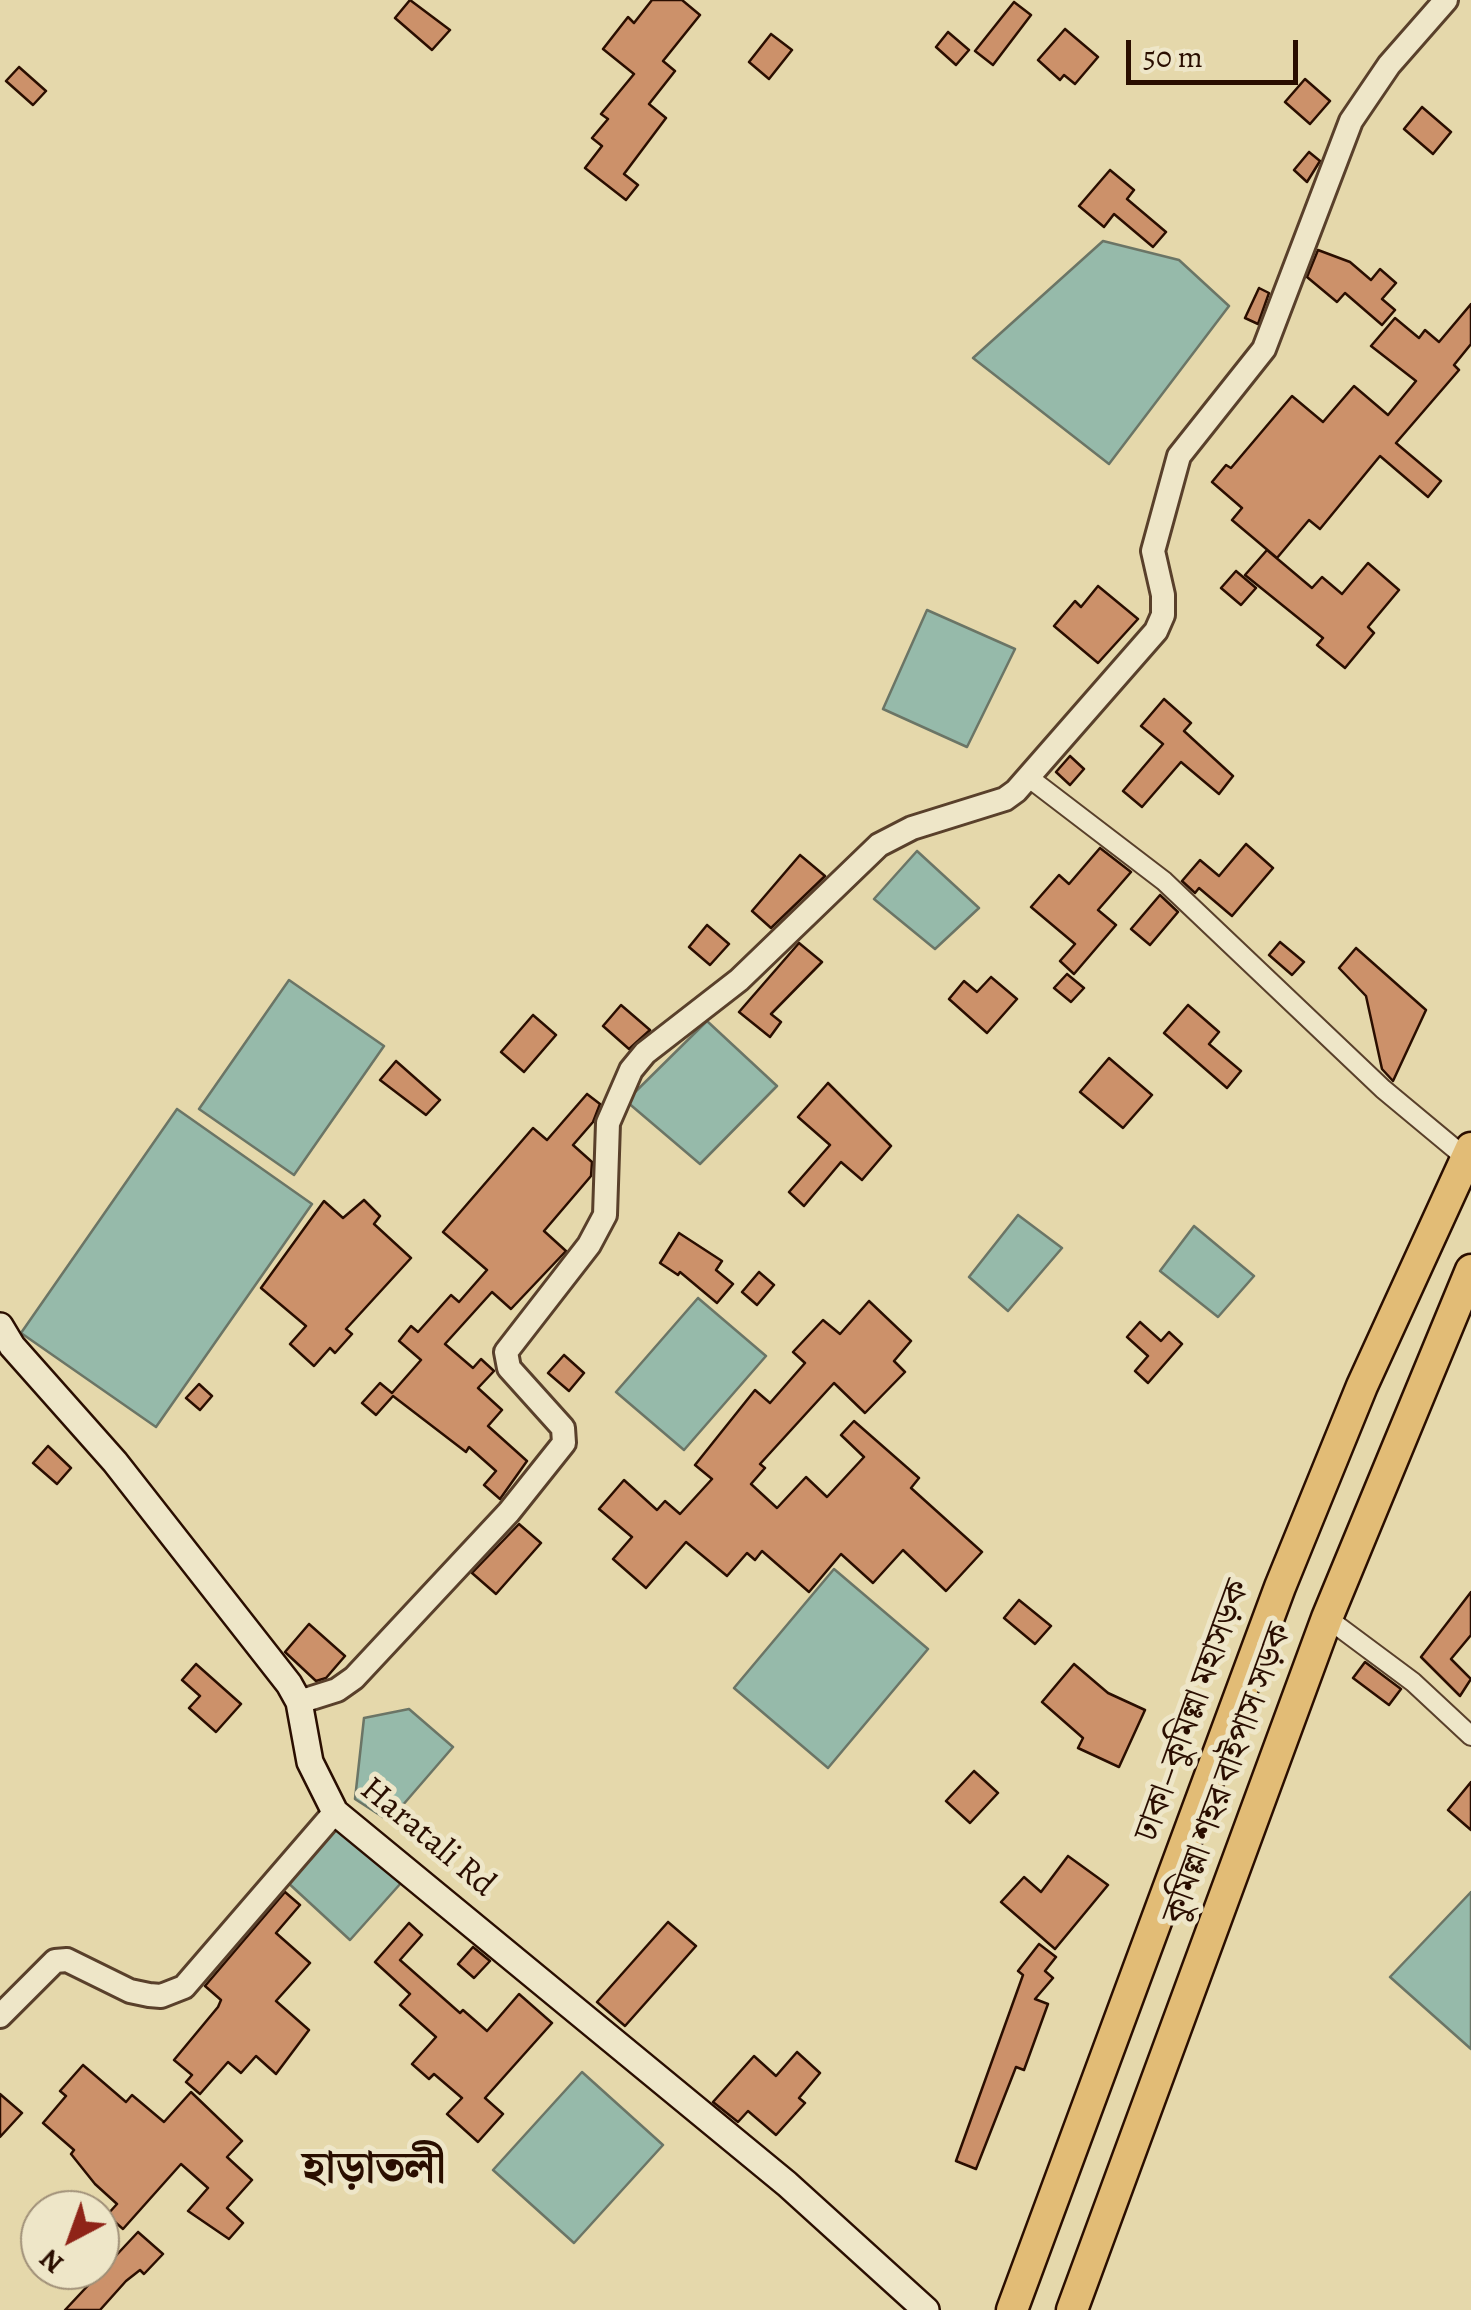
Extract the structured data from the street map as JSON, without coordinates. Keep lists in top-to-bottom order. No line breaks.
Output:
{"streets":{"highway":["ঢাকা–কুমিল্লা মহাসড়ক","কুমিল্লা শহর বাইপাস সড়ক"],"main road":["Haratali Rd"]},"districts":["হাড়াতলী"],"scale_bar":"50 m","north":"bottom left"}
